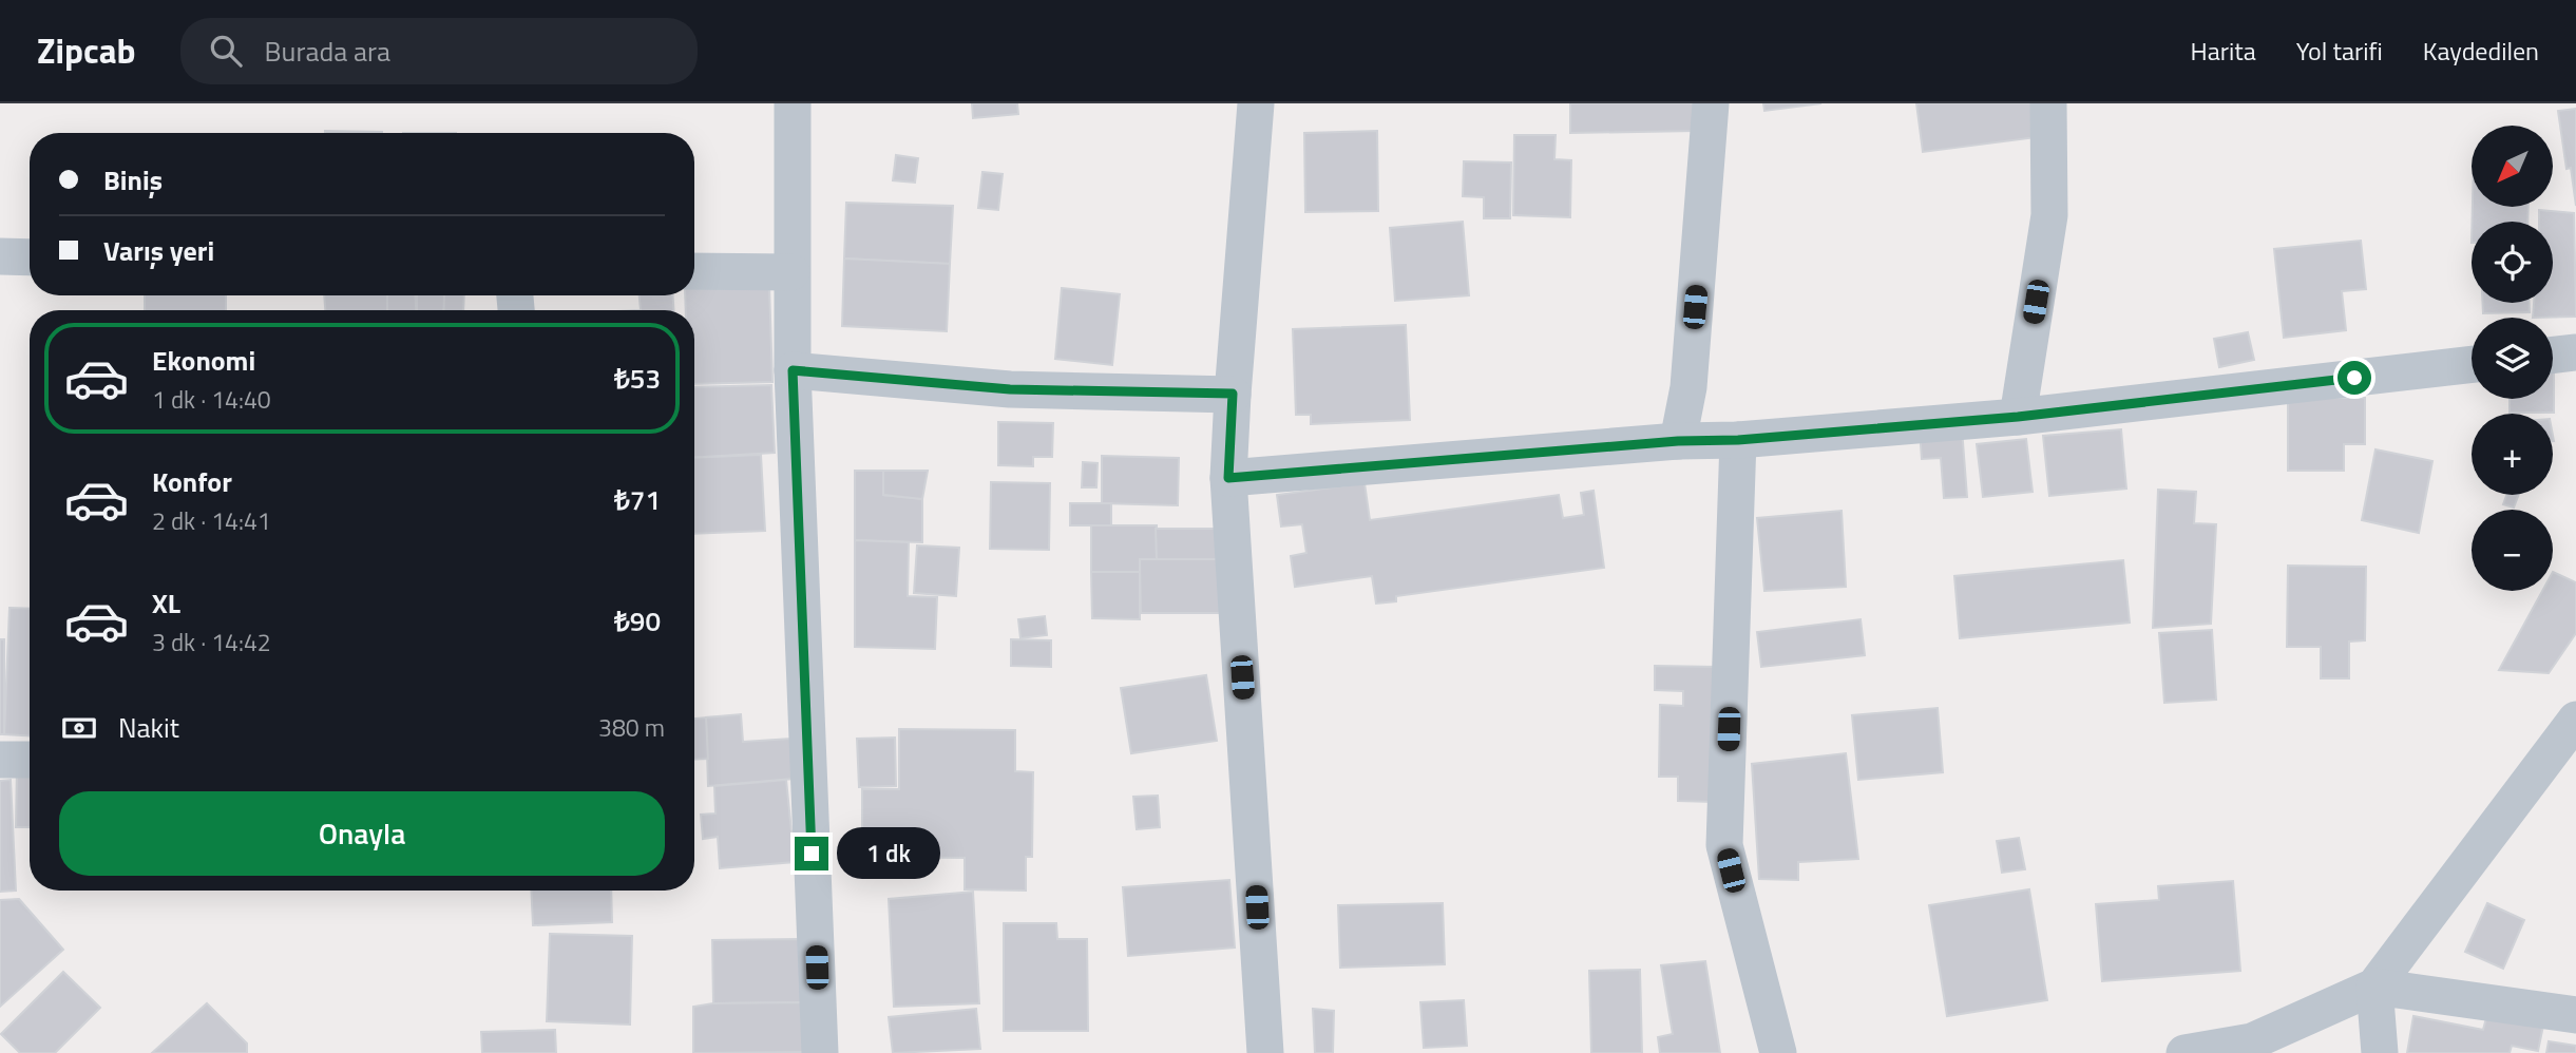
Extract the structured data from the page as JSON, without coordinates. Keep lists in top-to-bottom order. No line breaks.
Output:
{"north":"bottom left","page":{"header":"Zipcab","search":"Burada ara","nav":["Harita","Yol tarifi","Kaydedilen"],"map_buttons":["+","−"],"banner":["Biniş","Varış yeri"],"list":[{"name":"Ekonomi","note":"1 dk · 14:40","value":"₺53"},{"name":"Konfor","note":"2 dk · 14:41","value":"₺71"},{"name":"XL","note":"3 dk · 14:42","value":"₺90"}],"pay":["Nakit","380 m"],"buttons":"Onayla","bubble":"1 dk"}}
